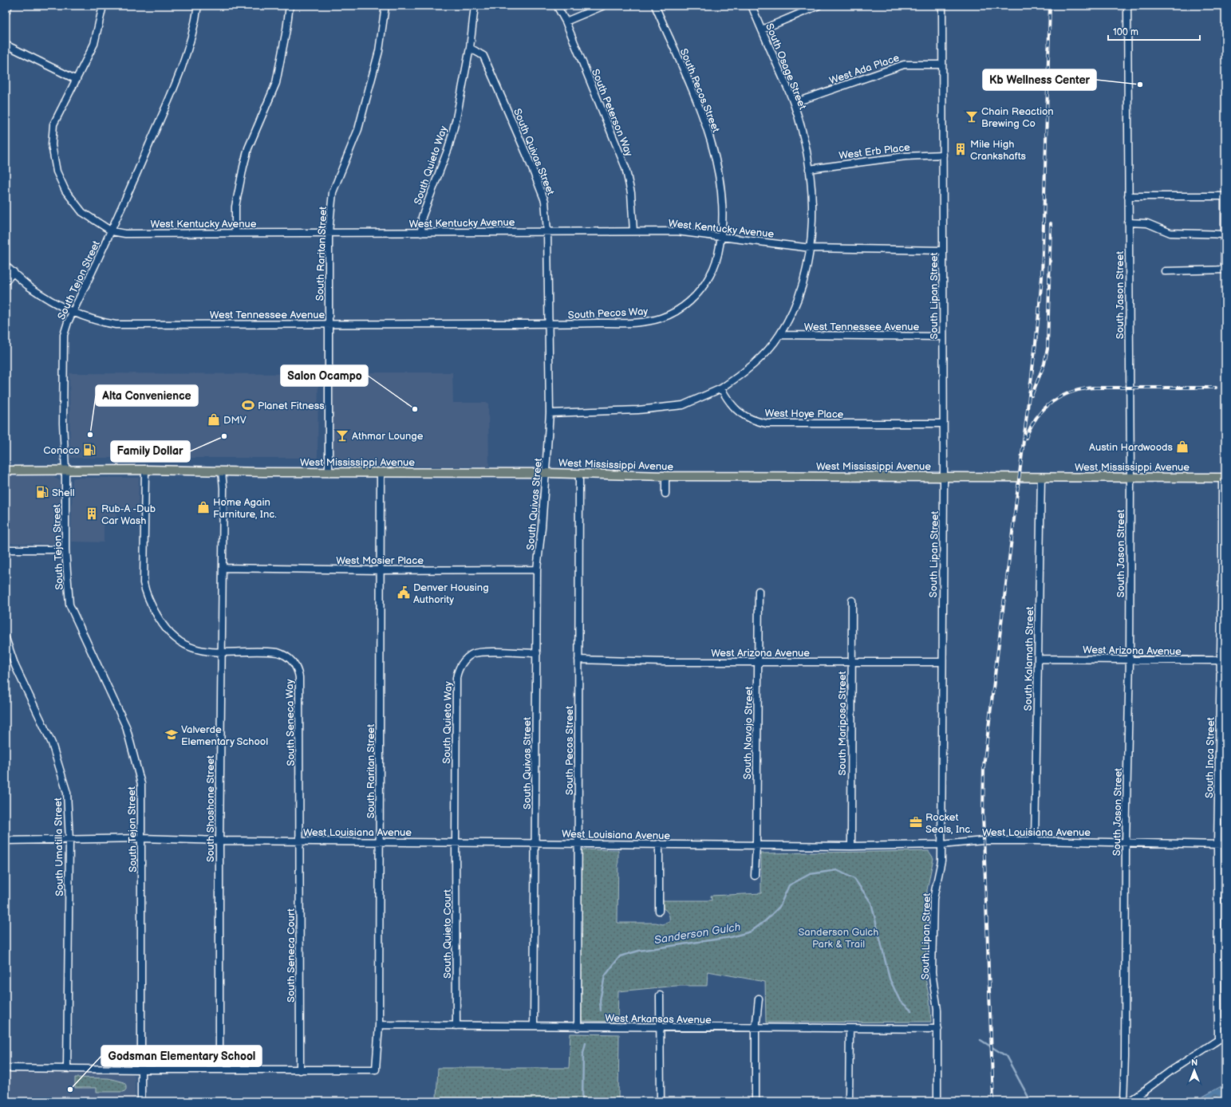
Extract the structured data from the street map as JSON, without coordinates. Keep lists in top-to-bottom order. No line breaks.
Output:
{"streets":{"main road":["West Mississippi Avenue"],"street":["South Osage Street","West Ada Place","South Pecos Street","South Peterson Way","West Erb Place","South Quivas Street","South Quieto Way","West Kentucky Avenue","South Raritan Street","South Tejon Street","South Jason Street","South Lipan Street","South Pecos Way","West Tennessee Avenue","West Hoye Place","West Mosier Place","West Arizona Avenue","South Kalamath Street","South Seneca Way","South Mariposa Street","South Navajo Street","South Inca Street","South Shoshone Street","West Louisiana Avenue","South Umatilla Street","South Quieto Court","South Seneca Court","West Arkansas Avenue"]},"crossings":[["South Osage Street","West Ada Place"],["South Osage Street","West Erb Place"],["South Osage Street","West Kentucky Avenue"],["South Osage Street","West Tennessee Avenue"],["South Osage Street","West Hoye Place"],["West Ada Place","South Lipan Street"],["South Pecos Street","West Kentucky Avenue"],["South Pecos Street","South Pecos Way"],["South Pecos Street","West Mississippi Avenue"],["South Pecos Street","West Arizona Avenue"],["South Pecos Street","West Louisiana Avenue"],["South Pecos Street","West Arkansas Avenue"],["South Peterson Way","West Kentucky Avenue"],["West Erb Place","South Lipan Street"],["South Quivas Street","South Quieto Way"],["South Quivas Street","West Kentucky Avenue"],["South Quivas Street","South Pecos Way"],["South Quivas Street","West Tennessee Avenue"],["South Quivas Street","West Mississippi Avenue"],["South Quivas Street","West Mosier Place"],["South Quivas Street","West Louisiana Avenue"],["South Quivas Street","West Arkansas Avenue"],["South Quieto Way","West Kentucky Avenue"],["South Quieto Way","West Louisiana Avenue"],["South Quieto Way","South Quieto Court"],["West Kentucky Avenue","South Raritan Street"],["West Kentucky Avenue","South Tejon Street"],["West Kentucky Avenue","South Lipan Street"],["South Raritan Street","West Tennessee Avenue"],["South Raritan Street","West Mississippi Avenue"],["South Raritan Street","West Mosier Place"],["South Raritan Street","West Louisiana Avenue"],["South Raritan Street","South Seneca Court"],["South Raritan Street","West Arkansas Avenue"],["South Tejon Street","West Tennessee Avenue"],["South Tejon Street","West Mississippi Avenue"],["South Tejon Street","West Louisiana Avenue"],["South Jason Street","West Mississippi Avenue"],["South Jason Street","West Arizona Avenue"],["South Jason Street","West Louisiana Avenue"],["South Lipan Street","West Tennessee Avenue"],["South Lipan Street","West Hoye Place"],["South Lipan Street","West Mississippi Avenue"],["South Lipan Street","West Arizona Avenue"],["South Lipan Street","West Louisiana Avenue"],["South Lipan Street","West Arkansas Avenue"],["South Pecos Way","West Tennessee Avenue"],["West Mississippi Avenue","South Kalamath Street"],["West Mississippi Avenue","South Seneca Way"],["West Mississippi Avenue","South Inca Street"],["West Mississippi Avenue","South Shoshone Street"],["West Mosier Place","South Shoshone Street"],["West Arizona Avenue","South Kalamath Street"],["West Arizona Avenue","South Mariposa Street"],["West Arizona Avenue","South Navajo Street"],["West Arizona Avenue","South Inca Street"],["South Kalamath Street","West Louisiana Avenue"],["South Seneca Way","South Shoshone Street"],["South Seneca Way","West Louisiana Avenue"],["South Seneca Way","South Seneca Court"],["South Mariposa Street","West Louisiana Avenue"],["South Navajo Street","West Louisiana Avenue"],["South Inca Street","West Louisiana Avenue"],["South Shoshone Street","West Louisiana Avenue"],["West Louisiana Avenue","South Umatilla Street"],["West Louisiana Avenue","South Quieto Court"],["West Louisiana Avenue","South Seneca Court"],["South Quieto Court","West Arkansas Avenue"]],"water":["Sanderson Gulch"],"parks":["Sanderson Gulch Park & Trail"],"places":{"other":["Kb Wellness Center","Salon Ocampo","Alta Convenience","Family Dollar","Godsman Elementary School"],"bar":["Chain Reaction Brewing Co","Athmar Lounge"],"building":["Mile High Crankshafts","Rub-A -Dub Car Wash"],"sports":["Planet Fitness"],"shop":["DMV","Austin Hardwoods","Home Again Furniture, Inc."],"fuel station":["Conoco","Shell"],"public building":["Denver Housing Authority"],"school or university":["Valverde Elementary School"],"office":["Rocket Seals, Inc."]},"scale_bar":"100 m","north":"top"}
